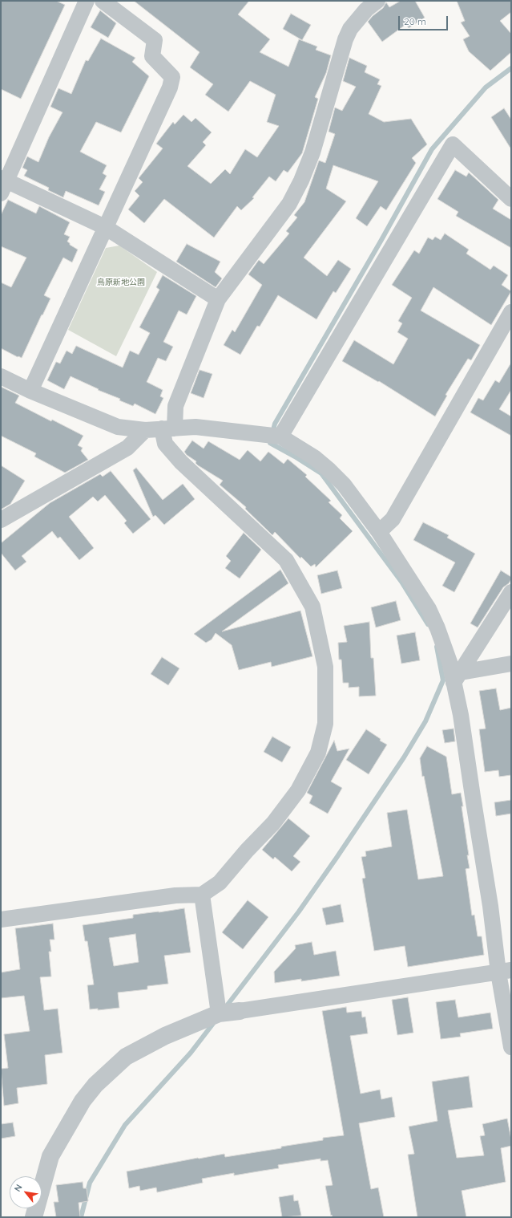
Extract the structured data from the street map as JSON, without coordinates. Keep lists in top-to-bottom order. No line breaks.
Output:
{"parks":["鳥原新地公園"],"scale_bar":"20 m","north":"top left"}
